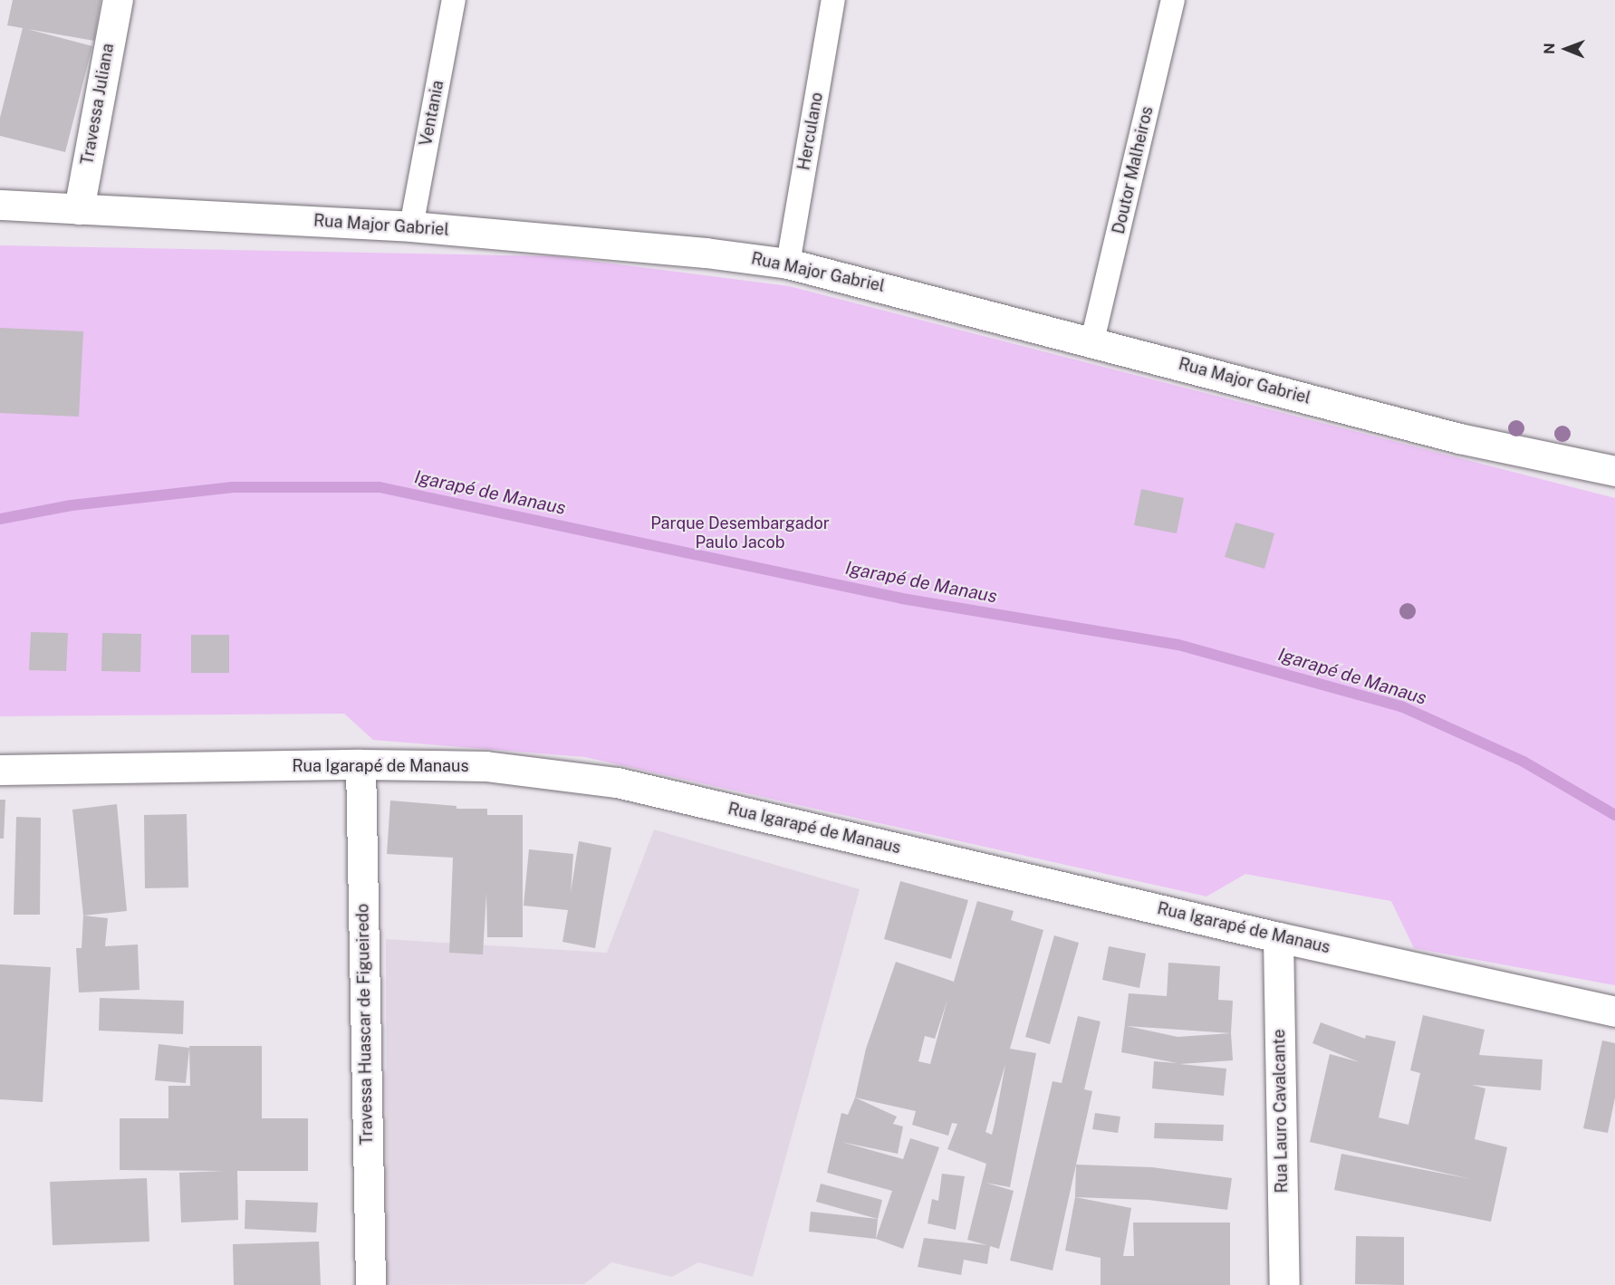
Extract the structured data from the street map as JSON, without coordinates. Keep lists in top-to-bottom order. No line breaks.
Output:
{"streets":{"street":["Travessa Juliana","Rua Major Gabriel","Rua Igarapé de Manaus","Travessa Huascar de Figueiredo","Rua Lauro Cavalcante"],"lane":["Ventania","Herculano","Doutor Malheiros"]},"crossings":[["Travessa Juliana","Rua Major Gabriel"],["Ventania","Rua Major Gabriel"],["Herculano","Rua Major Gabriel"],["Doutor Malheiros","Rua Major Gabriel"],["Rua Igarapé de Manaus","Travessa Huascar de Figueiredo"],["Rua Igarapé de Manaus","Rua Lauro Cavalcante"]],"water":["Igarapé de Manaus"],"parks":["Parque Desembargador Paulo Jacob"],"north":"left"}
